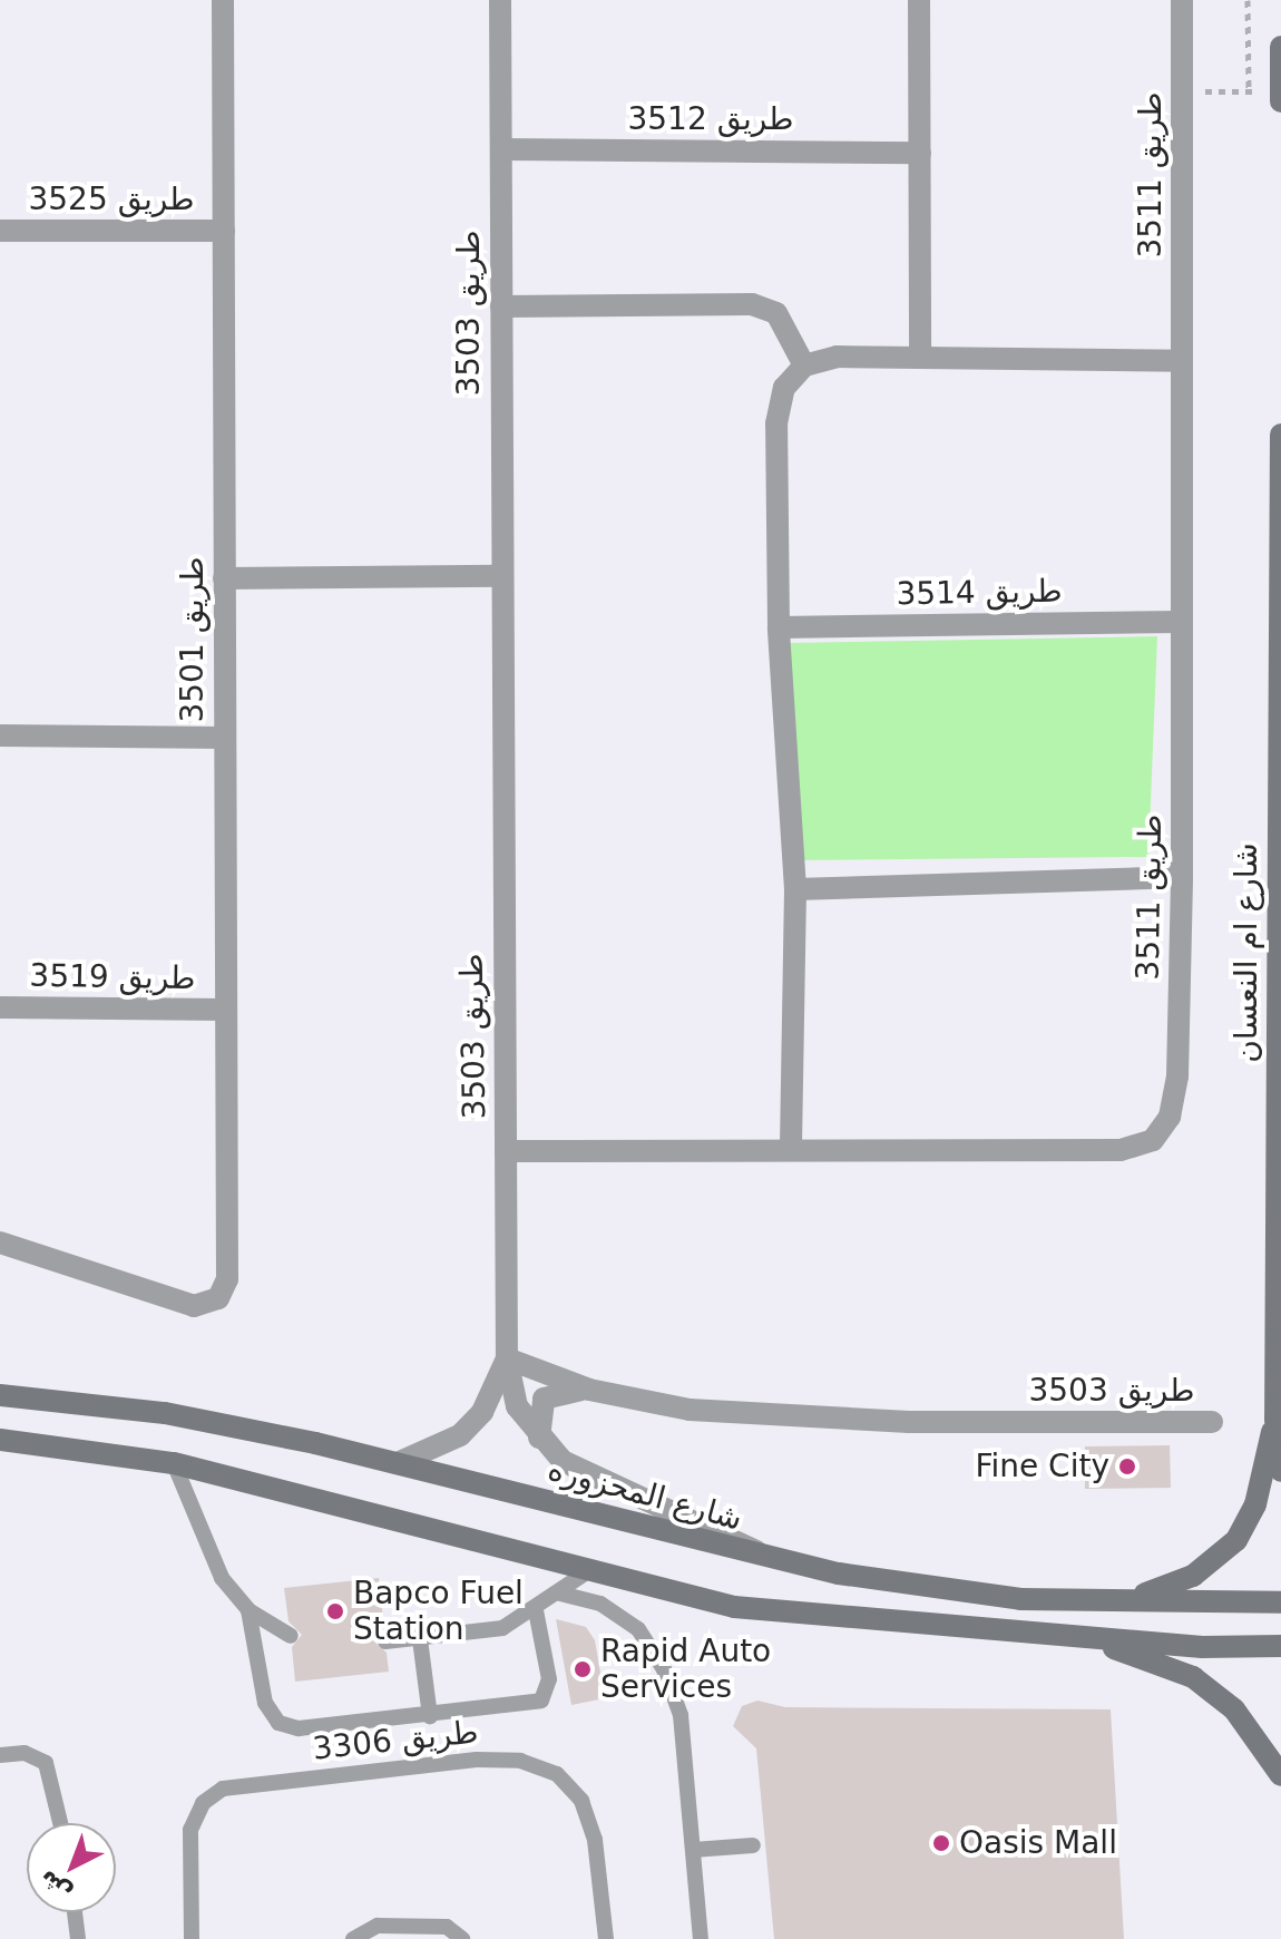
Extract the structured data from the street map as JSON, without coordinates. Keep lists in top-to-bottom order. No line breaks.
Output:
{"streets":{"main road":["شارع ام النعسان","شارع المحزوره"],"street":["طريق 3512","طريق 3511","طريق 3525","طريق 3503","طريق 3514","طريق 3501","طريق 3519"],"lane":["طريق 3306"]},"crossings":[["طريق 3512","طريق 3503"],["طريق 3511","طريق 3503"],["طريق 3511","طريق 3514"],["طريق 3525","طريق 3501"],["طريق 3501","طريق 3519"]],"places":["Fine City","Bapco Fuel Station","Rapid Auto Services","Oasis Mall"],"north":"bottom left"}
